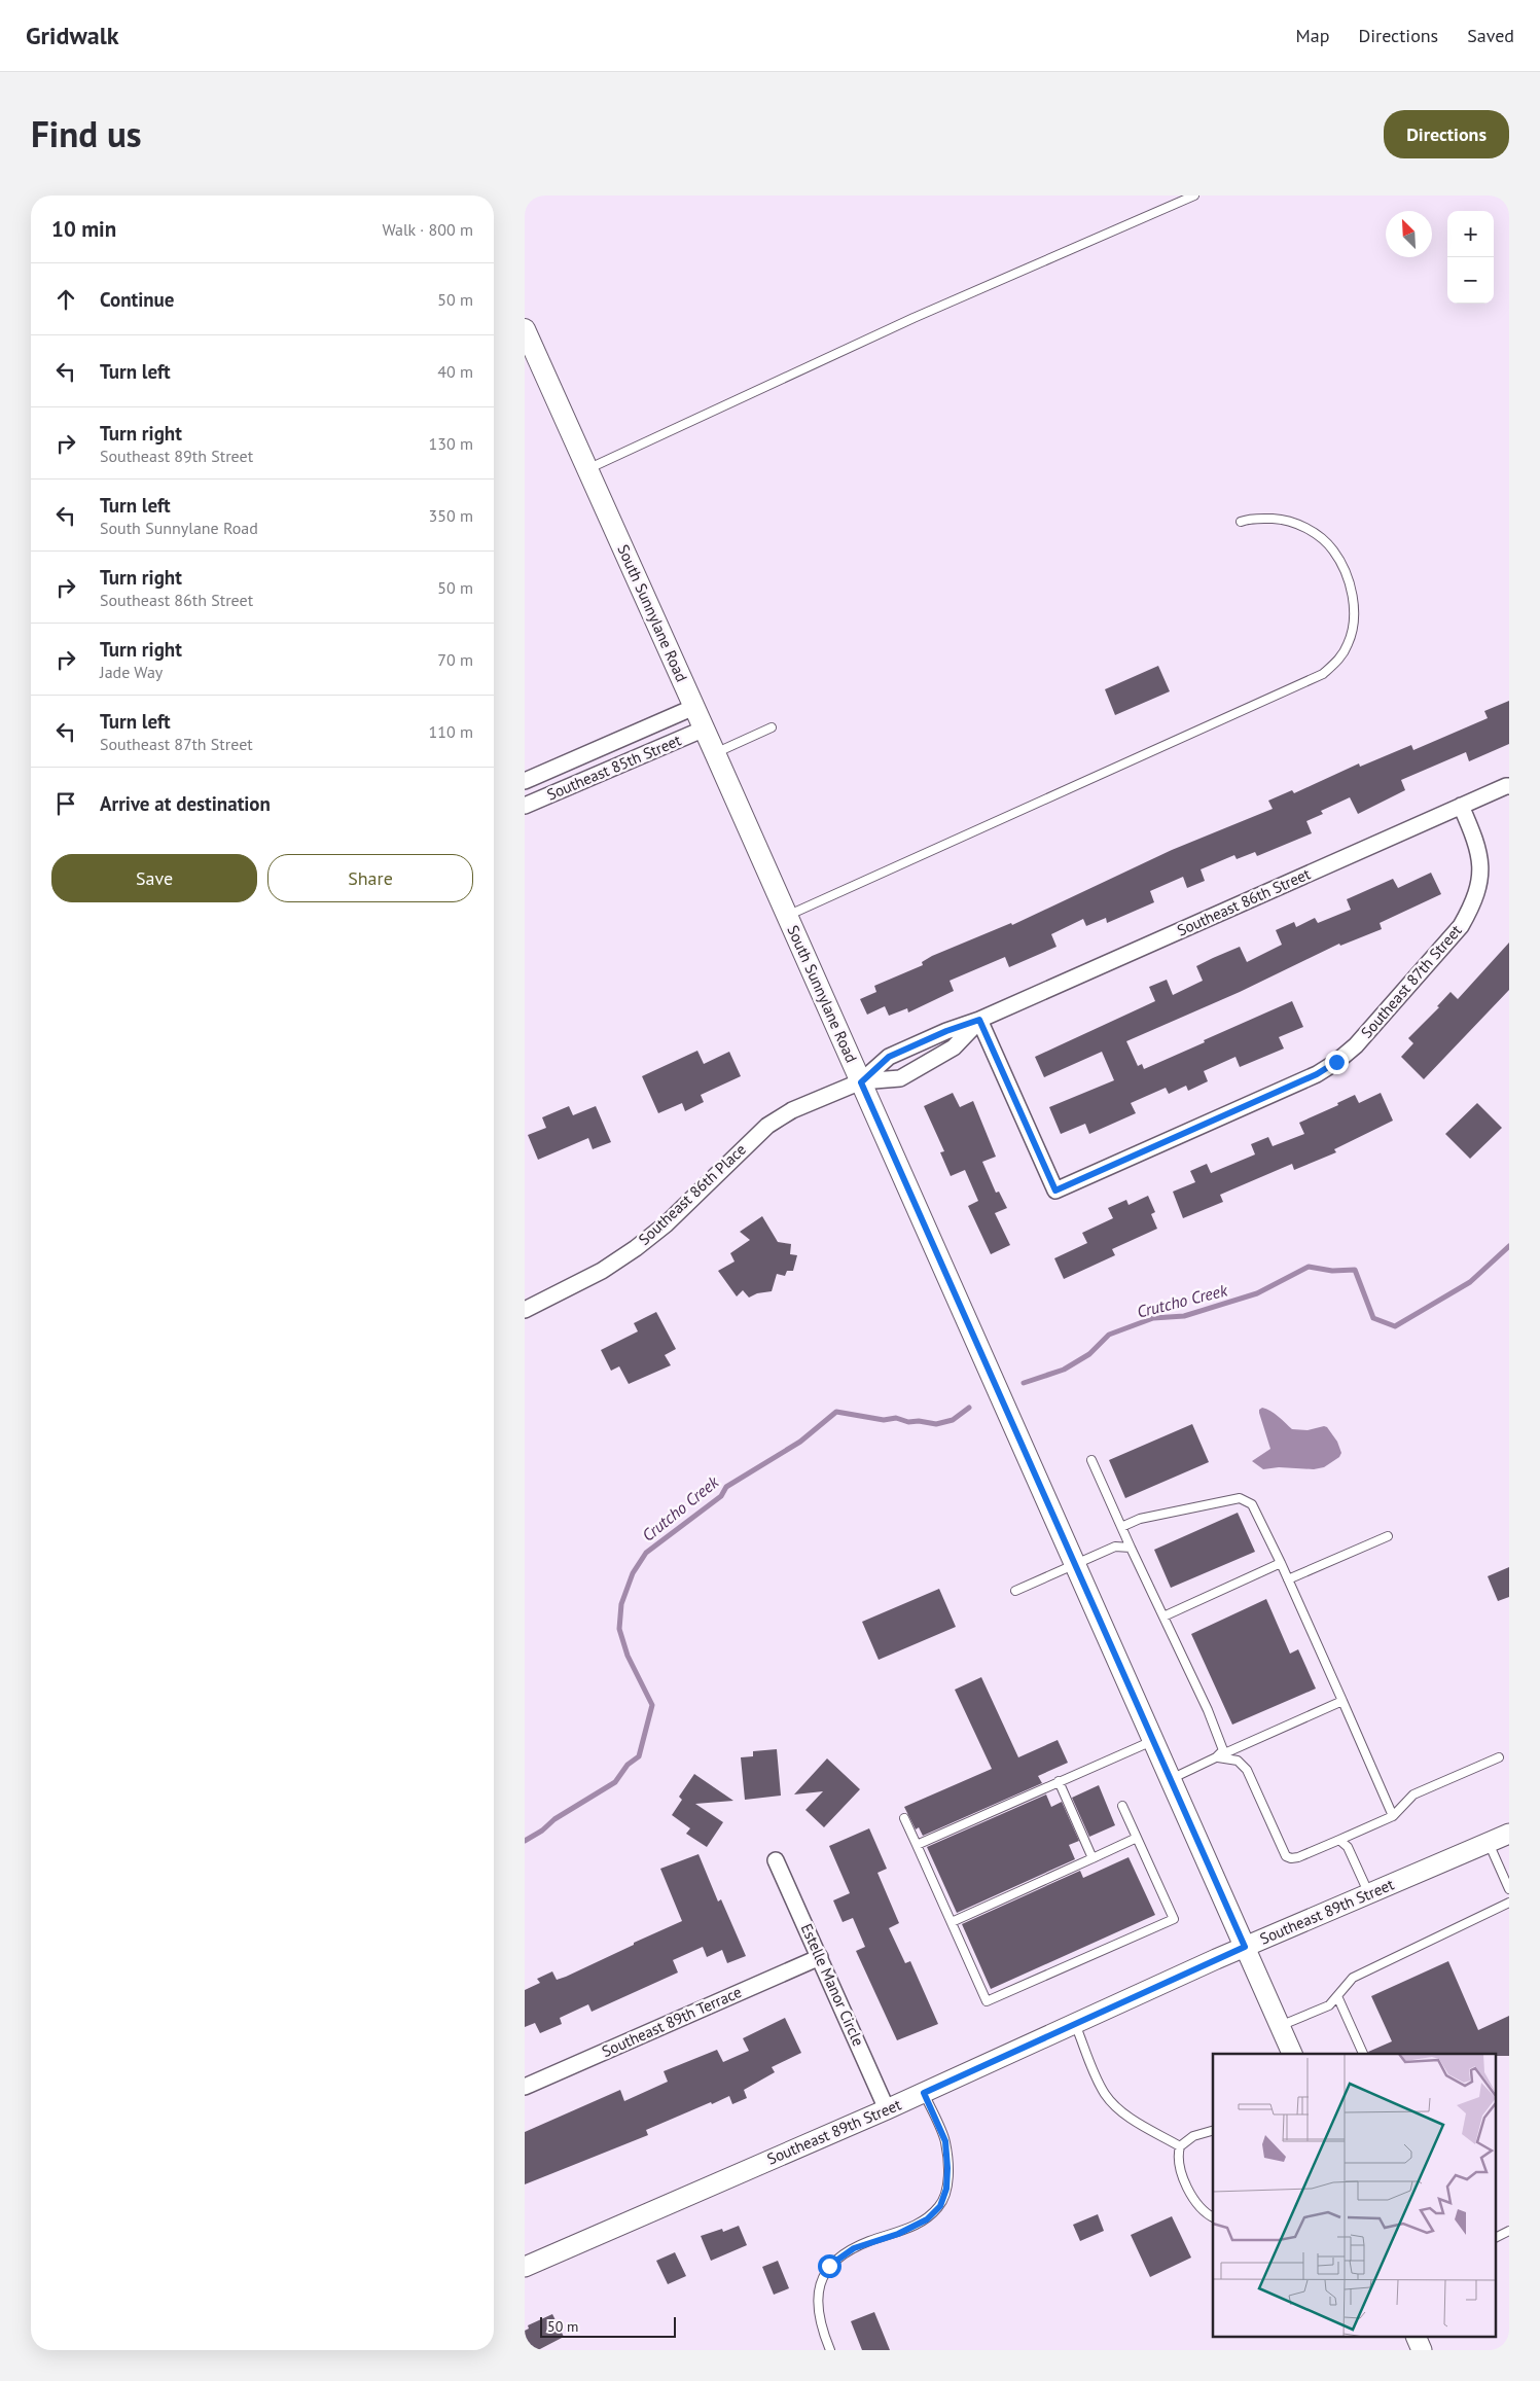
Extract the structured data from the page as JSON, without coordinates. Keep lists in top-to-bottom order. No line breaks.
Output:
{"streets":{"main road":["South Sunnylane Road"],"street":["Southeast 85th Street","Southeast 86th Street","Southeast 87th Street","Southeast 86th Place","Southeast 89th Street","Estelle Manor Circle","Southeast 89th Terrace"]},"crossings":[["South Sunnylane Road","Southeast 85th Street"],["South Sunnylane Road","Southeast 86th Street"],["South Sunnylane Road","Southeast 86th Place"],["South Sunnylane Road","Southeast 89th Street"],["Southeast 86th Street","Southeast 87th Street"],["Southeast 86th Street","Southeast 86th Place"],["Southeast 89th Street","Estelle Manor Circle"],["Estelle Manor Circle","Southeast 89th Terrace"]],"water":["Crutcho Creek"],"scale_bar":"50 m","north":"top left","page":{"header":"Gridwalk","nav":["Map","Directions","Saved"],"title":"Find us","buttons":["Directions",["Save","Share"]],"heading":["10 min","Walk · 800 m"],"map_buttons":["+","−"],"list":[["Continue","50 m"],["Turn left","40 m"],["Turn right","Southeast 89th Street","130 m"],["Turn left","South Sunnylane Road","350 m"],["Turn right","Southeast 86th Street","50 m"],["Turn right","Jade Way","70 m"],["Turn left","Southeast 87th Street","110 m"],"Arrive at destination"],"scale":"50 m"}}
